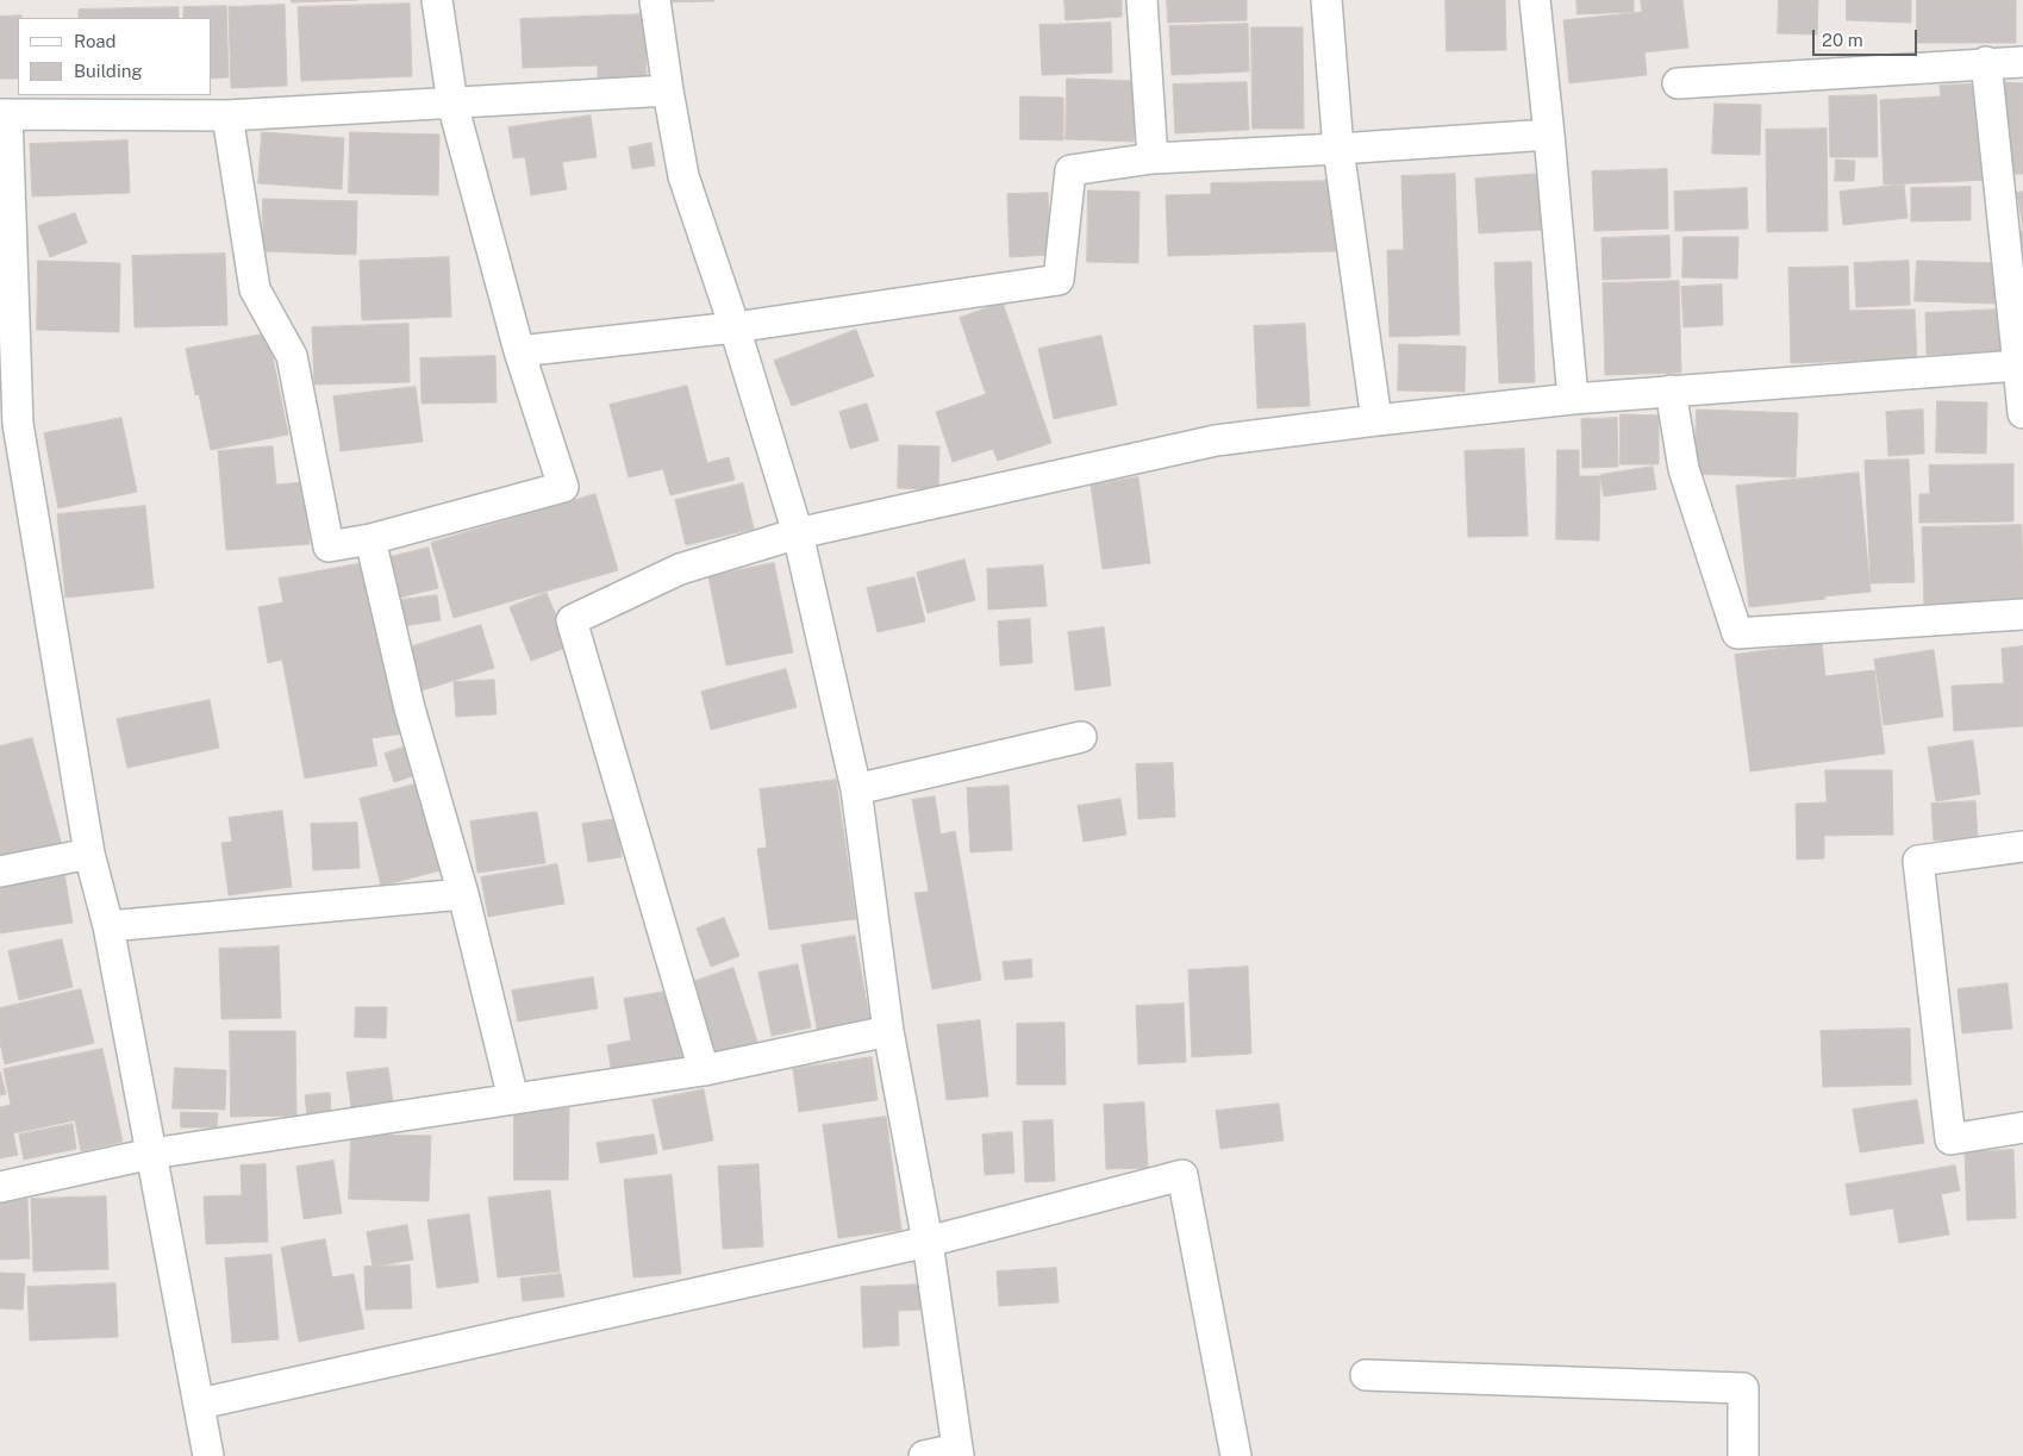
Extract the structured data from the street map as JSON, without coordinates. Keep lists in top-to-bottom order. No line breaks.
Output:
{"legend":["Road","Building"],"scale_bar":"20 m"}
